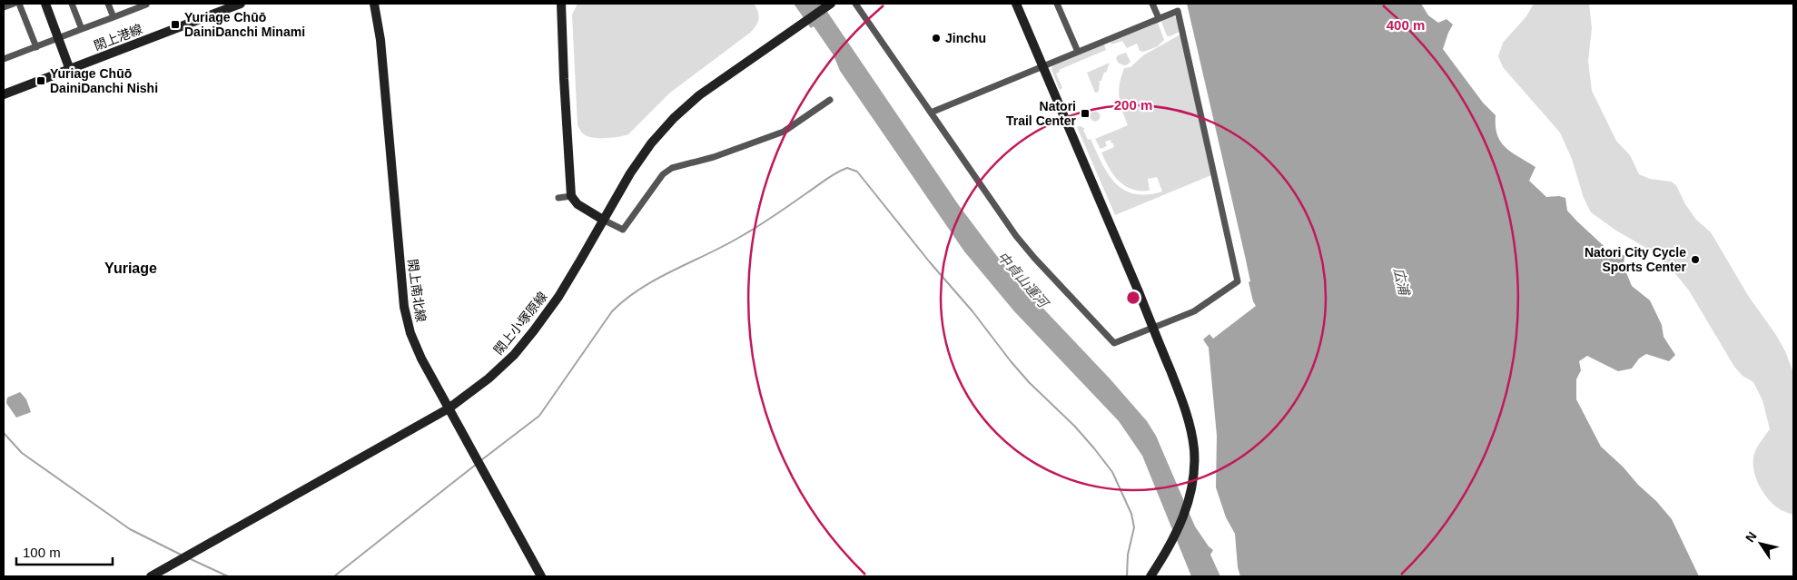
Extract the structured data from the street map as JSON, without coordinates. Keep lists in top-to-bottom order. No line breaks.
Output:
{"streets":{"street":["閖上港線","閖上南北線","閖上小塚原線"]},"crossings":[["閖上南北線","閖上小塚原線"]],"districts":["Yuriage"],"water":["中貞山運河","広浦"],"places":{"transit":["Yuriage Chūō DainiDanchi Minami","Yuriage Chūō DainiDanchi Nishi","Natori Trail Center"],"other":["Jinchu","Natori City Cycle Sports Center"]},"scale_bar":"100 m","north":"top left","rings":["400 m","200 m"]}
